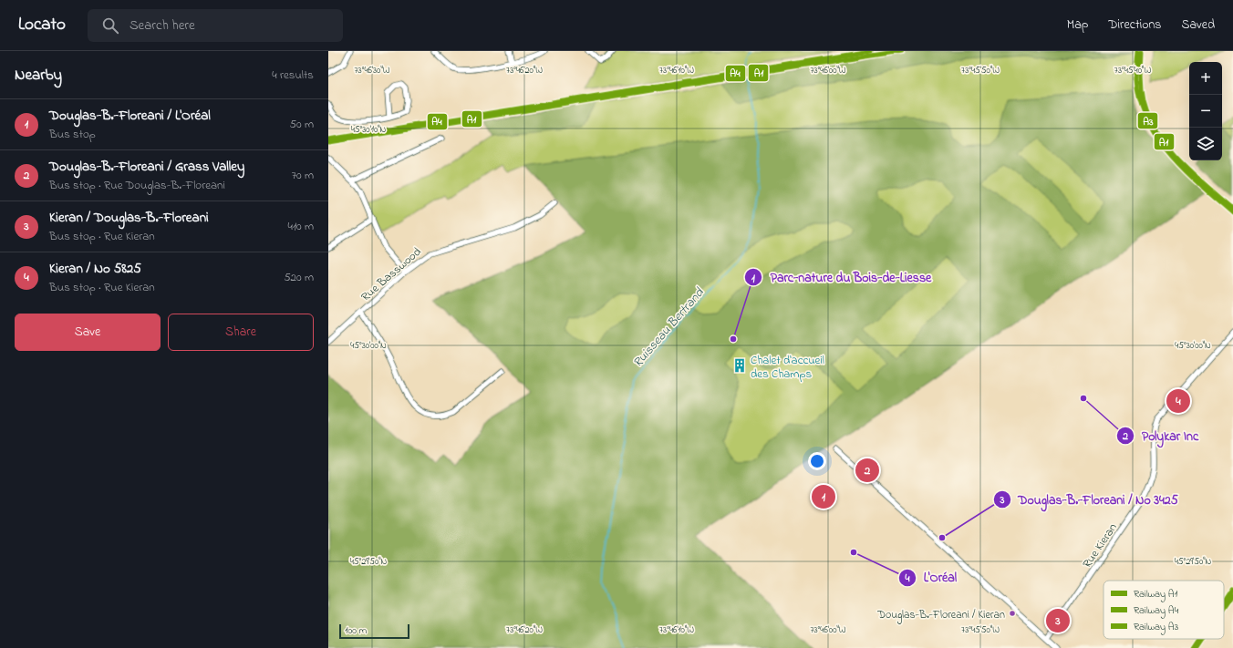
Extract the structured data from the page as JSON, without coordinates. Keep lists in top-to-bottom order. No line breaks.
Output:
{"streets":{"street":["Rue Basswood","Rue Kieran"]},"water":["Ruisseau Bertrand"],"places":{"other":["Parc-nature du Bois-de-Liesse","Polykar Inc","Douglas-B.-Floreani / No 3425","L'Oréal","Douglas-B.-Floreani / Kieran"],"building":["Chalet d'accueil des Champs"]},"lines":["rail line A1","rail line A4","rail line A3"],"legend":["Railway A1","Railway A4","Railway A3"],"scale_bar":"100 m","page":{"header":"Locato","search":"Search here","nav":["Map","Directions","Saved"],"heading":["Nearby","4 results"],"map_buttons":["+","−"],"list":[{"mark":"1","name":"Douglas-B.-Floreani / L'Oréal","note":"Bus stop","value":"50 m"},{"mark":"2","name":"Douglas-B.-Floreani / Grass Valley","note":"Bus stop · Rue Douglas-B.-Floreani","value":"70 m"},{"mark":"3","name":"Kieran / Douglas-B.-Floreani","note":"Bus stop · Rue Kieran","value":"410 m"},{"mark":"4","name":"Kieran / No 5825","note":"Bus stop · Rue Kieran","value":"520 m"}],"buttons":["Save","Share"],"pins":["4","2","1","3"],"scale":"100 m"},"coordinates":["73°46'30\"W","73°46'20\"W","73°46'10\"W","73°46'00\"W","73°45'50\"W","73°45'40\"W","45°30'10\"N","45°30'00\"N","45°29'50\"N"]}
